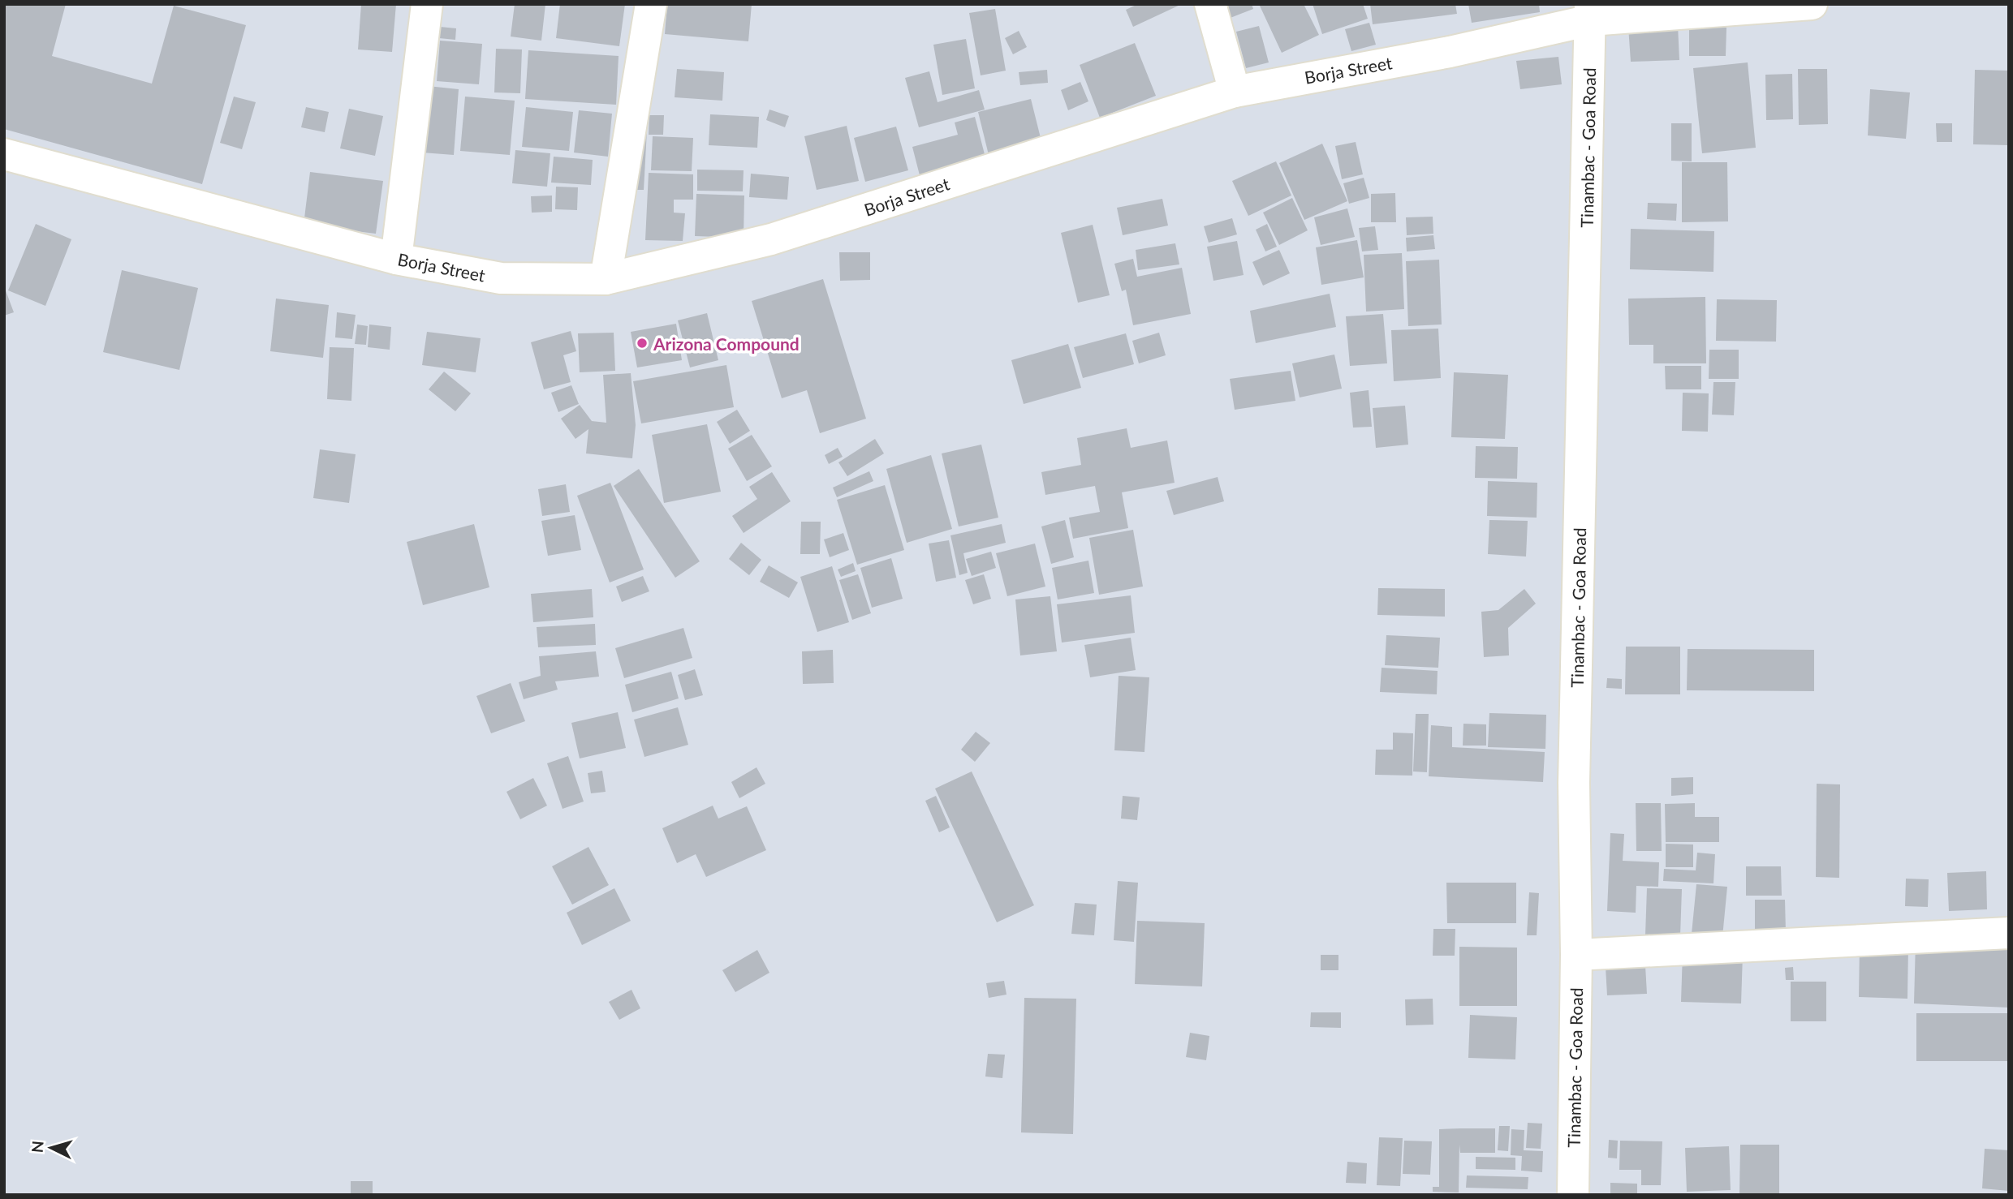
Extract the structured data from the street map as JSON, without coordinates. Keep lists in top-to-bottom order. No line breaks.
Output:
{"streets":{"street":["Borja Street","Tinambac - Goa Road"]},"crossings":[["Borja Street","Tinambac - Goa Road"]],"places":["Arizona Compound"],"north":"left"}
